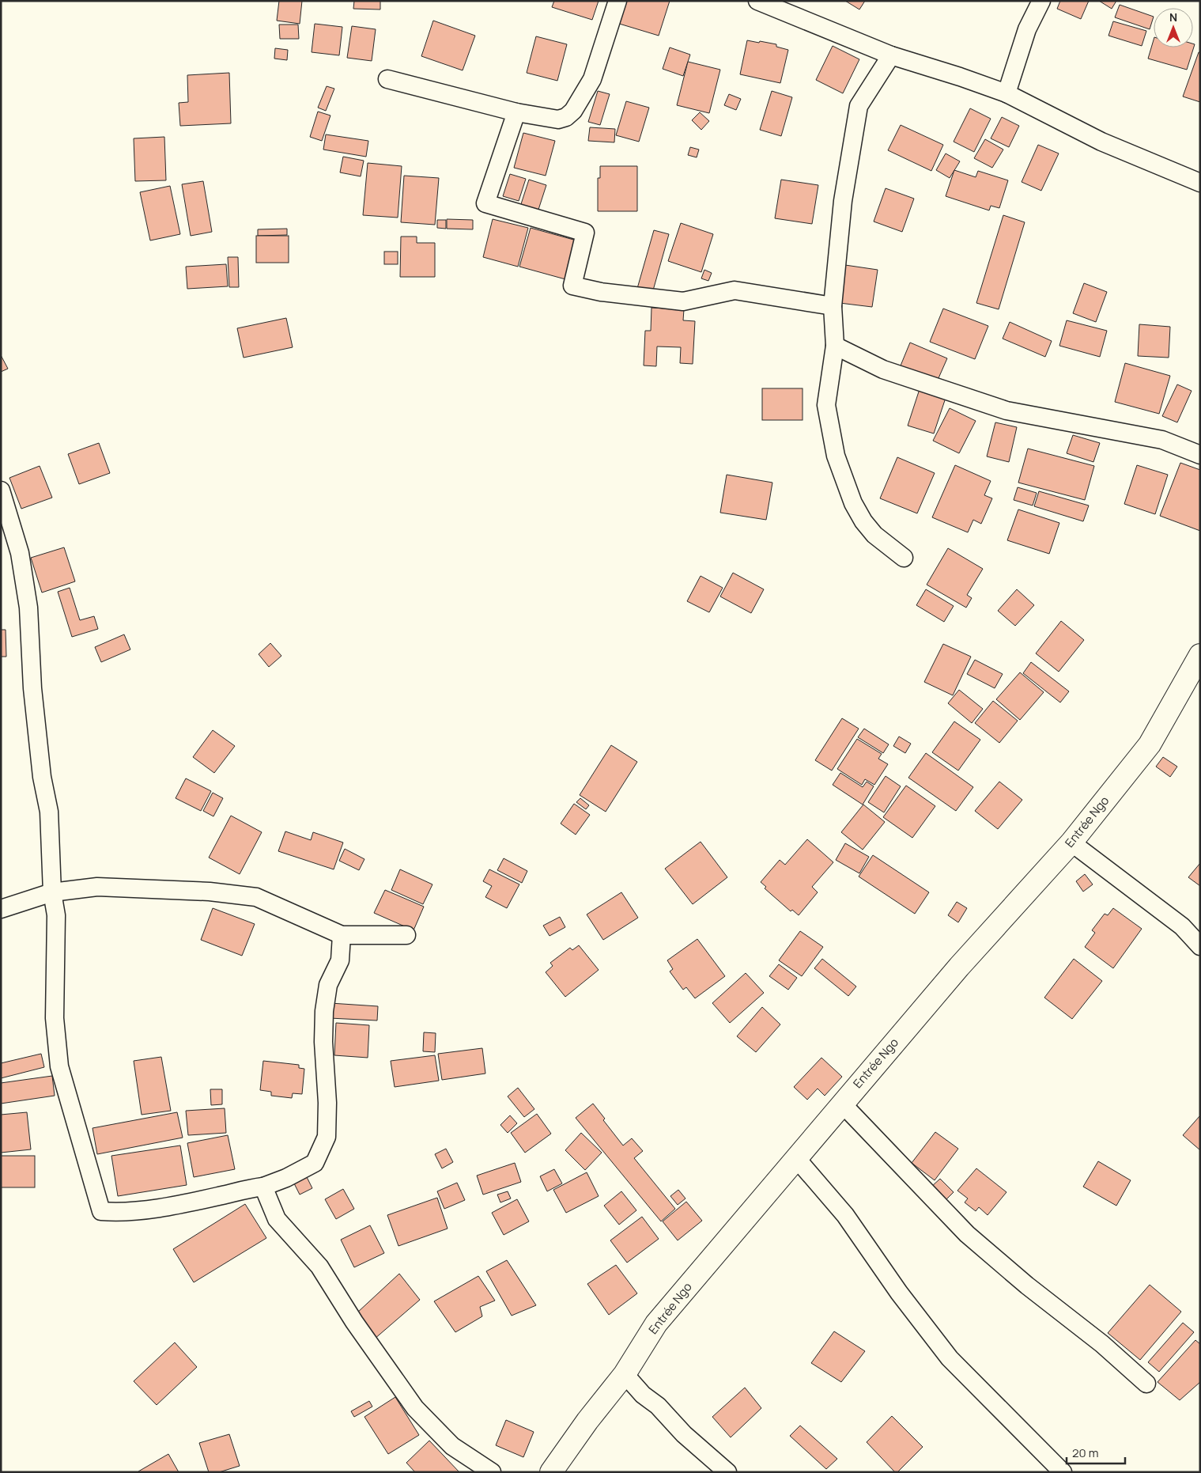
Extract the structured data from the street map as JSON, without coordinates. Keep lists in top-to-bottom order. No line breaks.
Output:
{"streets":{"street":["Entrée Ngo"]},"scale_bar":"20 m","north":"top"}
